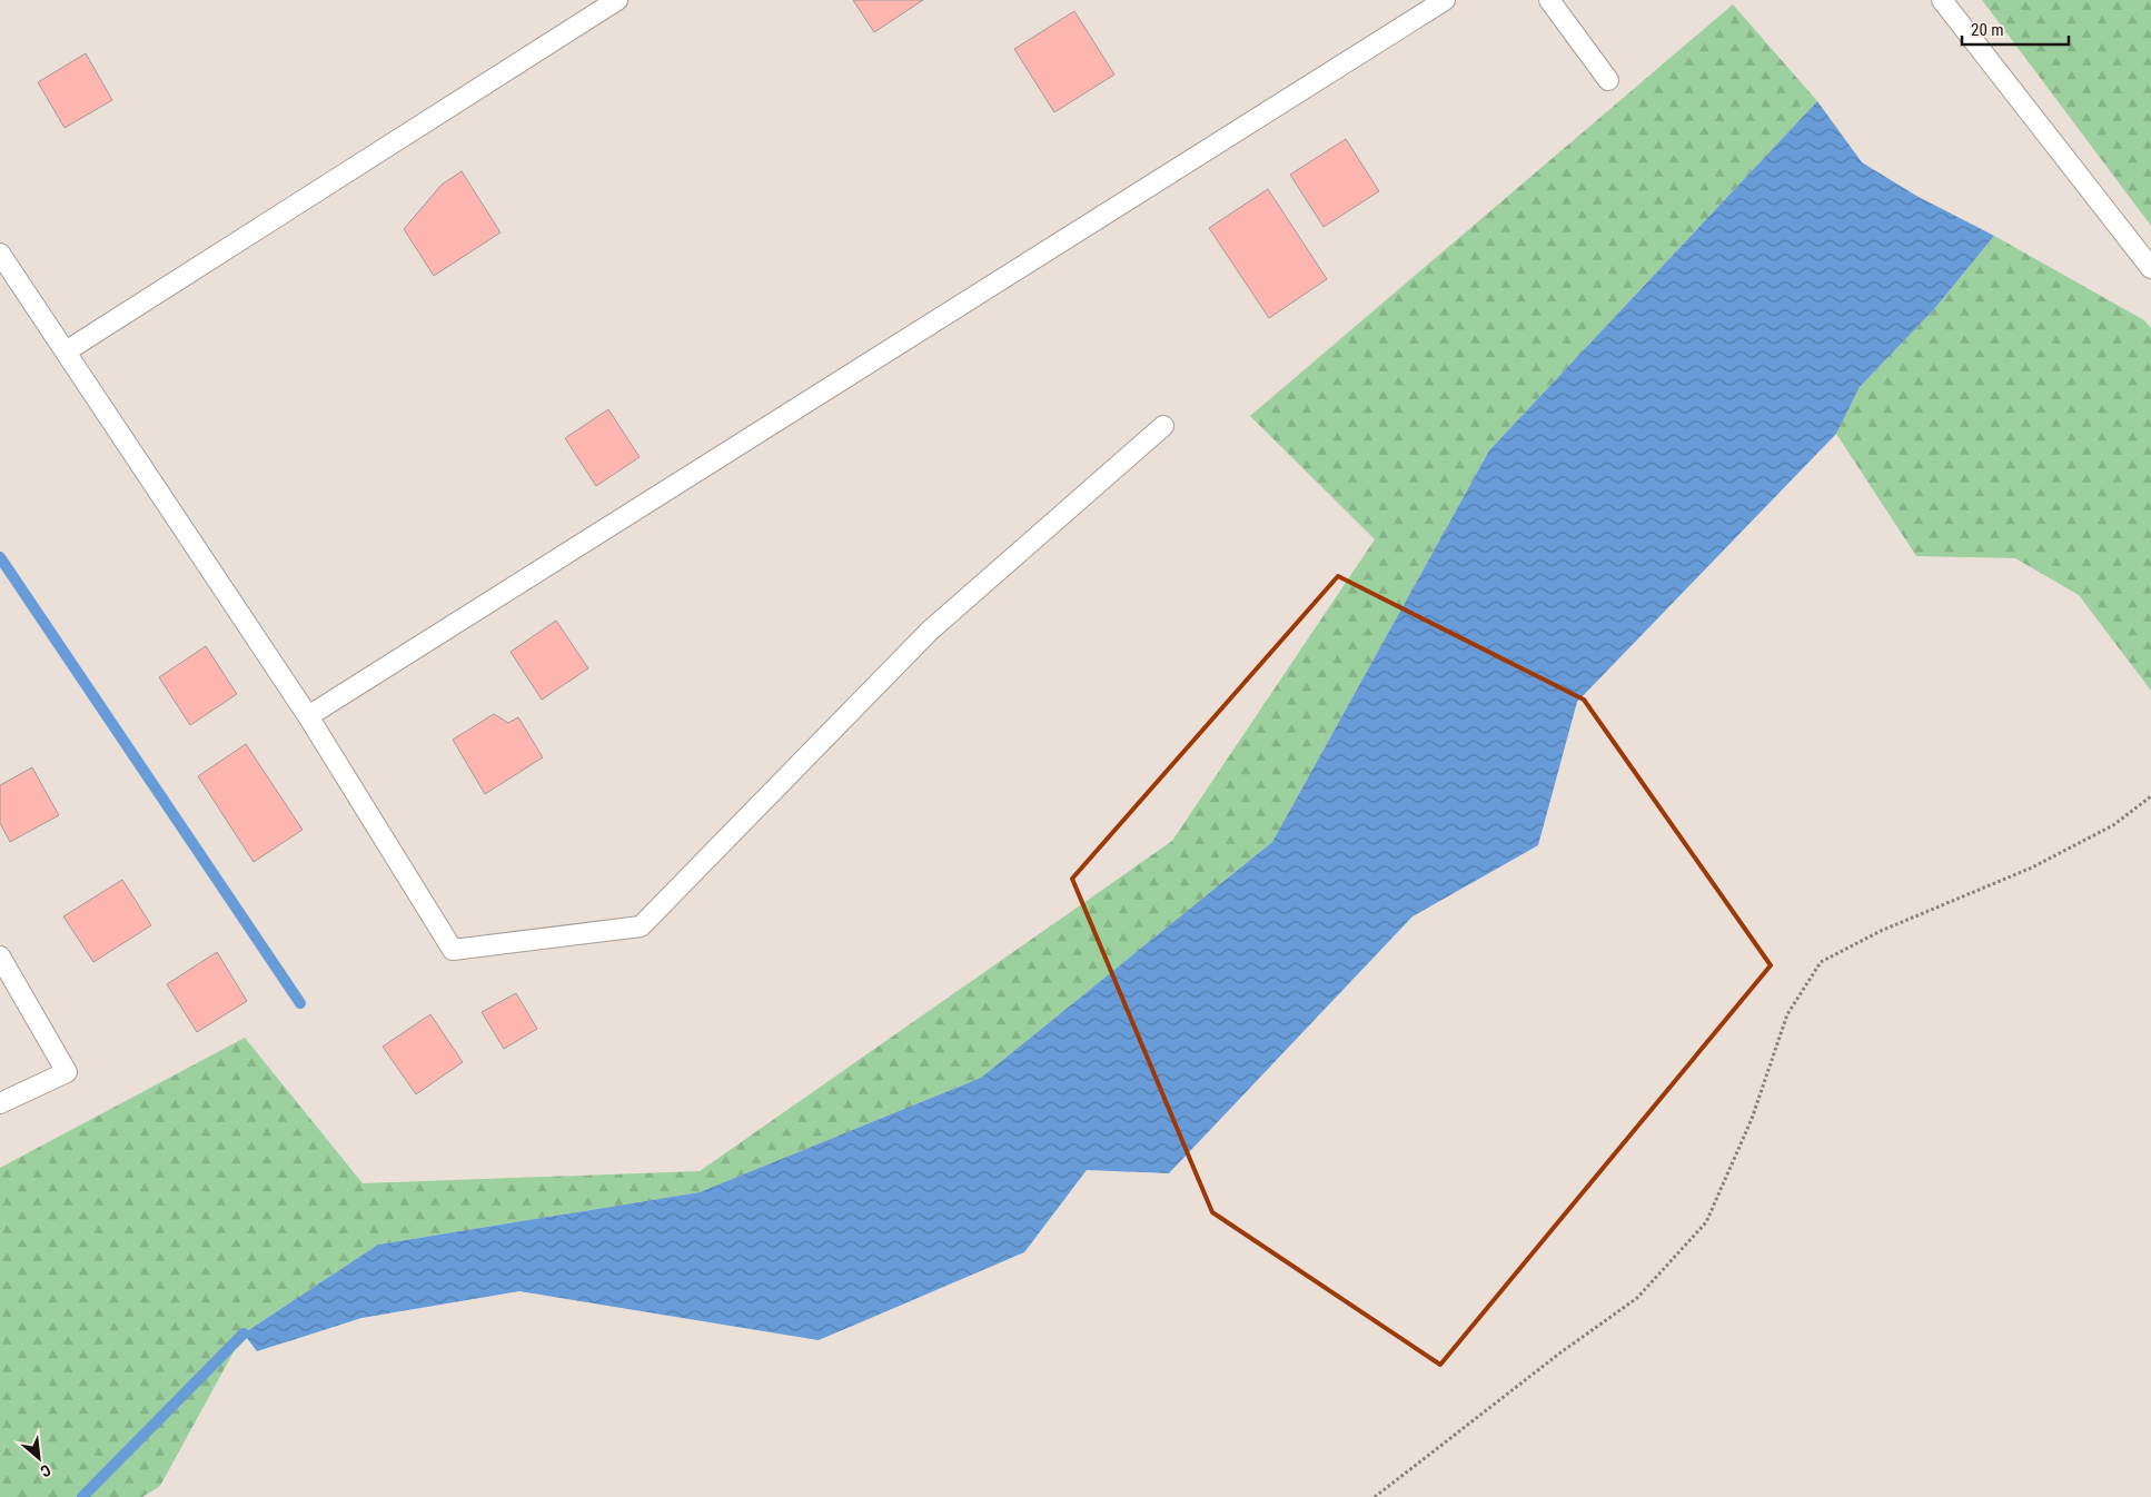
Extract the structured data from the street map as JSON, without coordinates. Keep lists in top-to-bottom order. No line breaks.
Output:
{"scale_bar":"20 m","north":"bottom right"}
